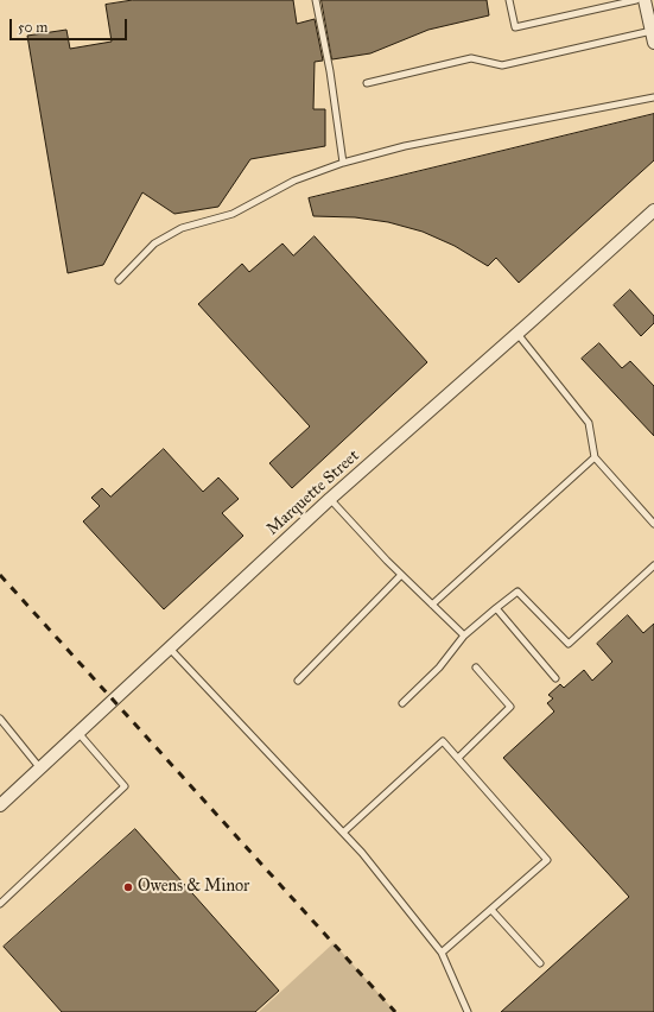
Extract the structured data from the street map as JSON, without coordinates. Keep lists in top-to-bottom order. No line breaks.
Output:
{"streets":{"street":["Marquette Street"]},"places":["Owens & Minor"],"scale_bar":"50 m"}
